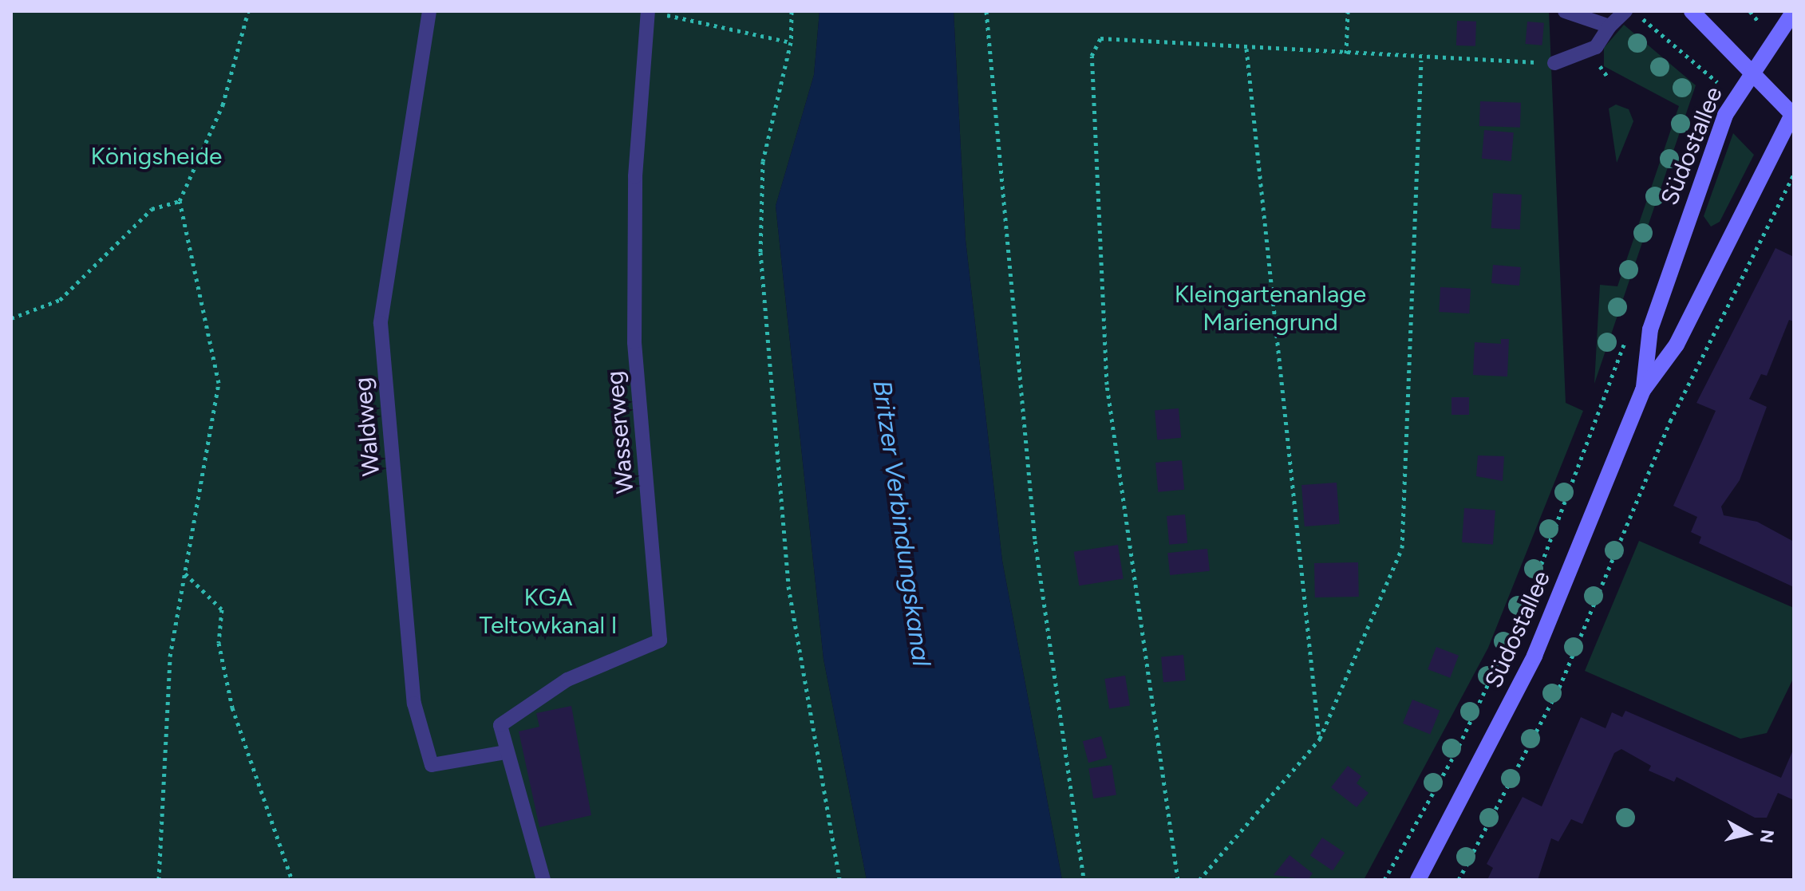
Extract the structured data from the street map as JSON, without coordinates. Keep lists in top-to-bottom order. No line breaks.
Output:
{"streets":{"main road":["Südostallee"],"lane":["Waldweg","Wasserweg"]},"crossings":[["Waldweg","Wasserweg"]],"water":["Britzer Verbindungskanal"],"parks":["Königsheide","Kleingartenanlage Mariengrund","KGA Teltowkanal I"],"north":"right"}
